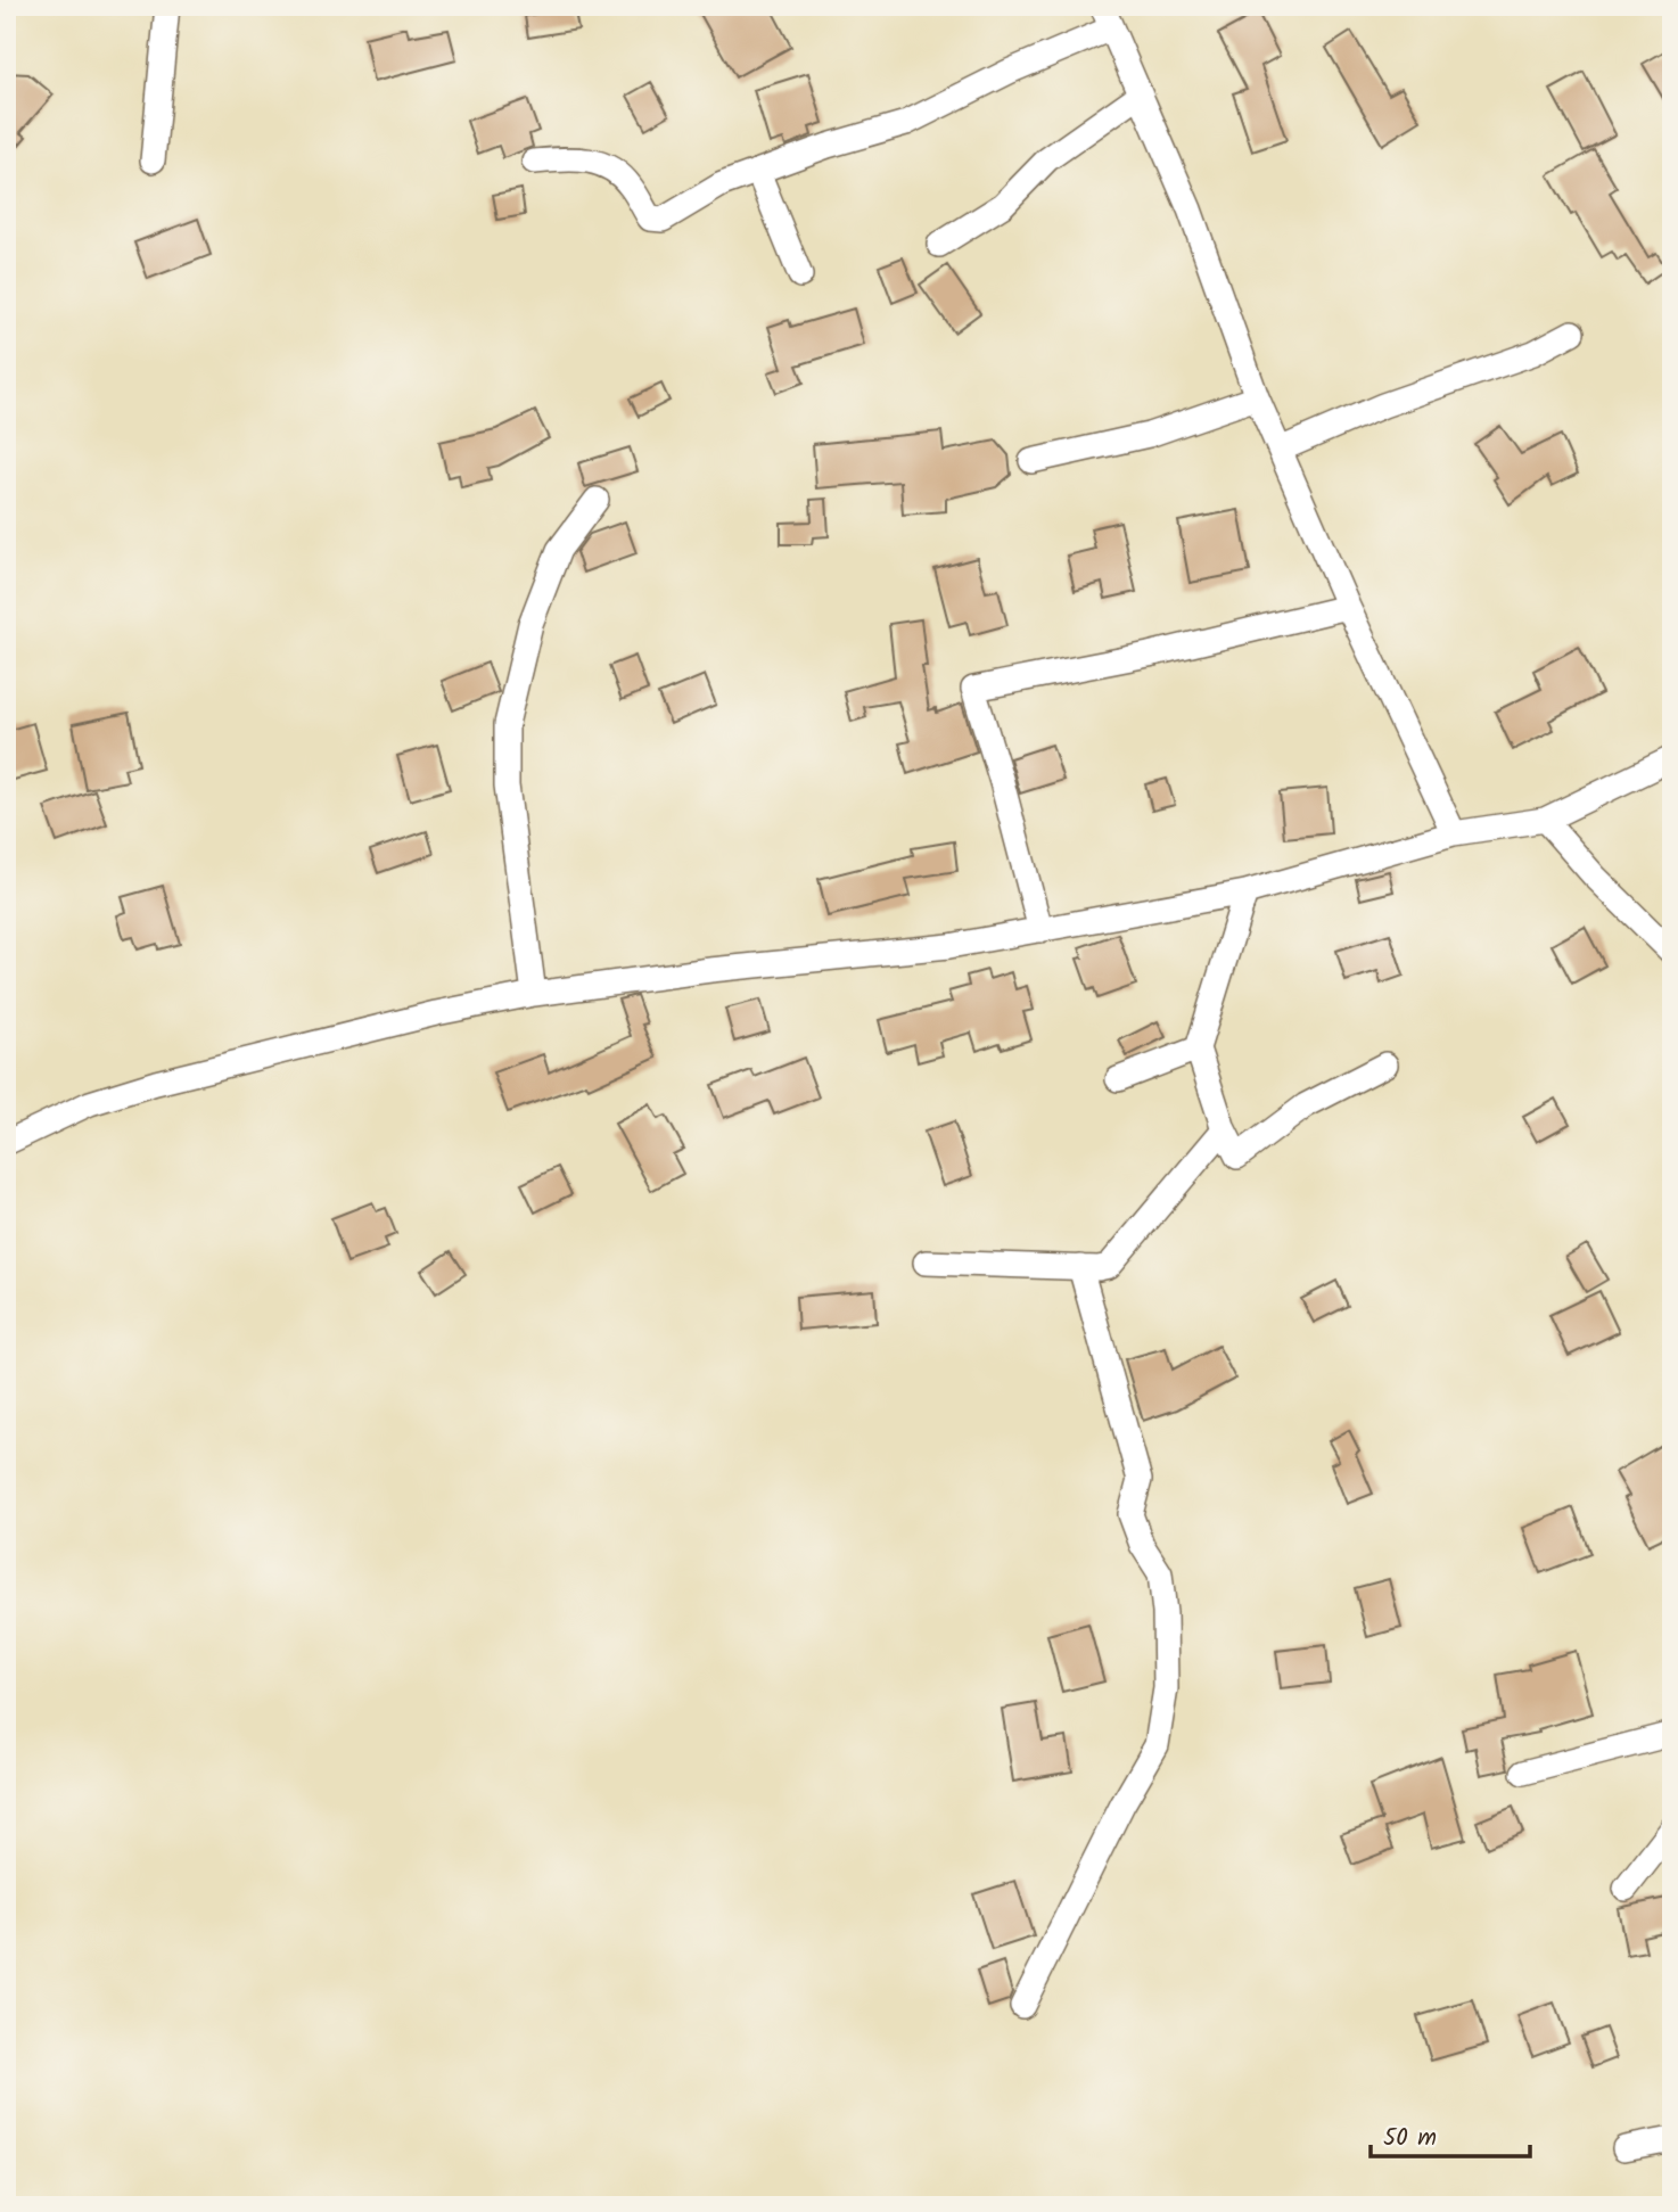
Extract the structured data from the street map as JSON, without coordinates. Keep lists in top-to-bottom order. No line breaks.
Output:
{"scale_bar":"50 m"}
